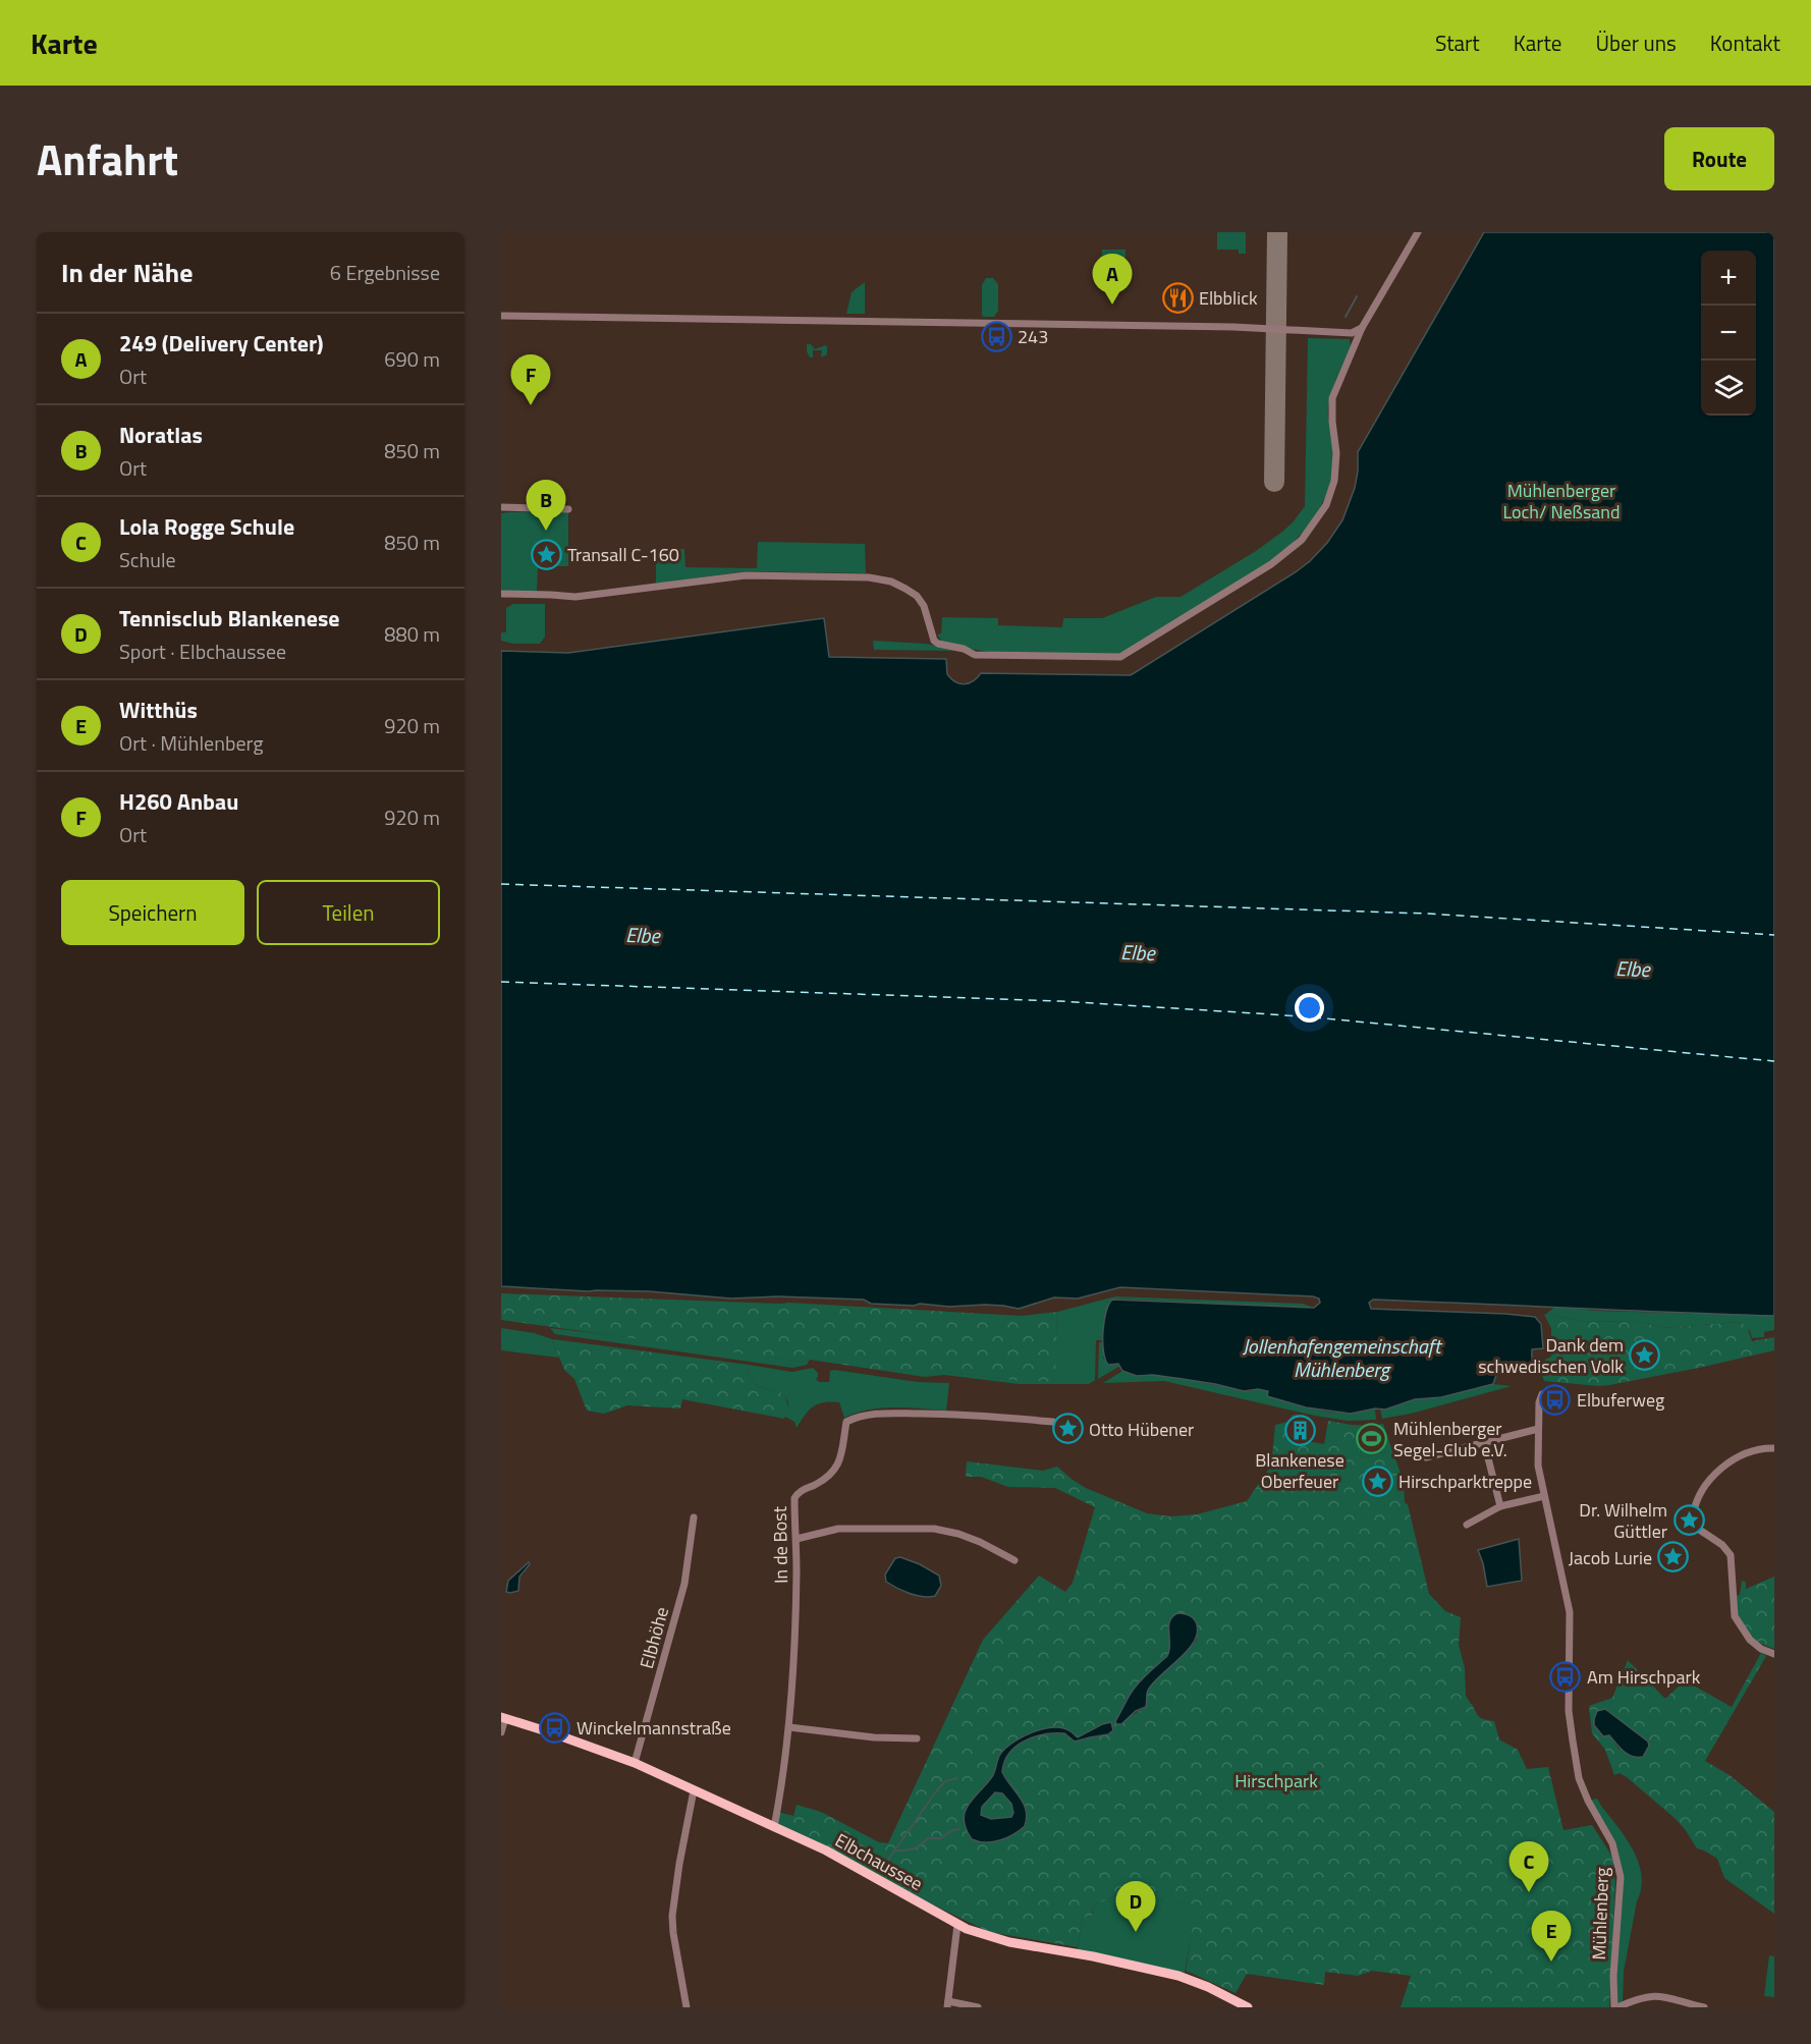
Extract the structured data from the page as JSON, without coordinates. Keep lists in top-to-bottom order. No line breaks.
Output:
{"streets":{"main road":["Elbchaussee"],"street":["In de Bost","Elbhöhe","Mühlenberg"]},"crossings":[["In de Bost","Elbchaussee"],["Elbhöhe","Elbchaussee"]],"water":["Elbe","Jollenhafengemeinschaft Mühlenberg"],"parks":["Mühlenberger Loch/ Neßsand","Hirschpark"],"places":{"restaurant":["Elbblick"],"bus stop":["243","Elbuferweg","Am Hirschpark","Winckelmannstraße"],"place":["Transall C-160","Dank dem schwedischen Volk","Otto Hübener","Hirschparktreppe","Dr. Wilhelm Güttler","Jacob Lurie"],"building":["Blankenese Oberfeuer"],"sports":["Mühlenberger Segel-Club e.V."]},"page":{"header":"Karte","nav":["Start","Karte","Über uns","Kontakt"],"title":"Anfahrt","buttons":["Route",["Speichern","Teilen"]],"heading":["In der Nähe","6 Ergebnisse"],"map_buttons":["+","−"],"pins":["A","F","B","C","D","E"],"list":[{"mark":"A","name":"249 (Delivery Center)","note":"Ort","value":"690 m"},{"mark":"B","name":"Noratlas","note":"Ort","value":"850 m"},{"mark":"C","name":"Lola Rogge Schule","note":"Schule","value":"850 m"},{"mark":"D","name":"Tennisclub Blankenese","note":"Sport · Elbchaussee","value":"880 m"},{"mark":"E","name":"Witthüs","note":"Ort · Mühlenberg","value":"920 m"},{"mark":"F","name":"H260 Anbau","note":"Ort","value":"920 m"}]}}
